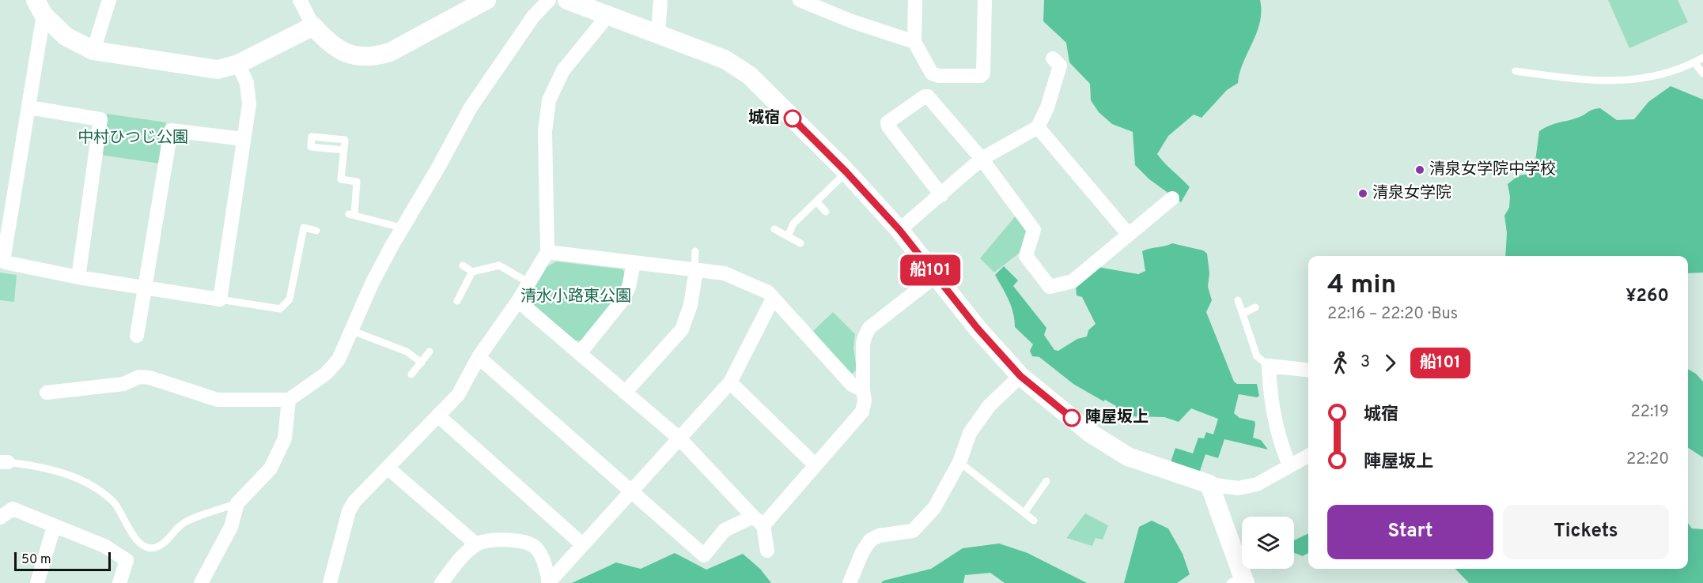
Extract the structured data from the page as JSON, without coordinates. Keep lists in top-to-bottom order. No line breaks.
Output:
{"parks":["中村ひつじ公園","清水小路東公園"],"places":["城宿","清泉女学院中学校","清泉女学院","陣屋坂上"],"lines":["bus line 船101"],"scale_bar":"50 m","page":{"on_map":"船101","heading":["4 min","22:16 – 22:20 · Bus","¥260"],"legs":["3","船101"],"list":[{"name":"城宿","value":"22:19"},{"name":"陣屋坂上","value":"22:20"}],"buttons":["Start","Tickets"],"scale":"50 m"}}
